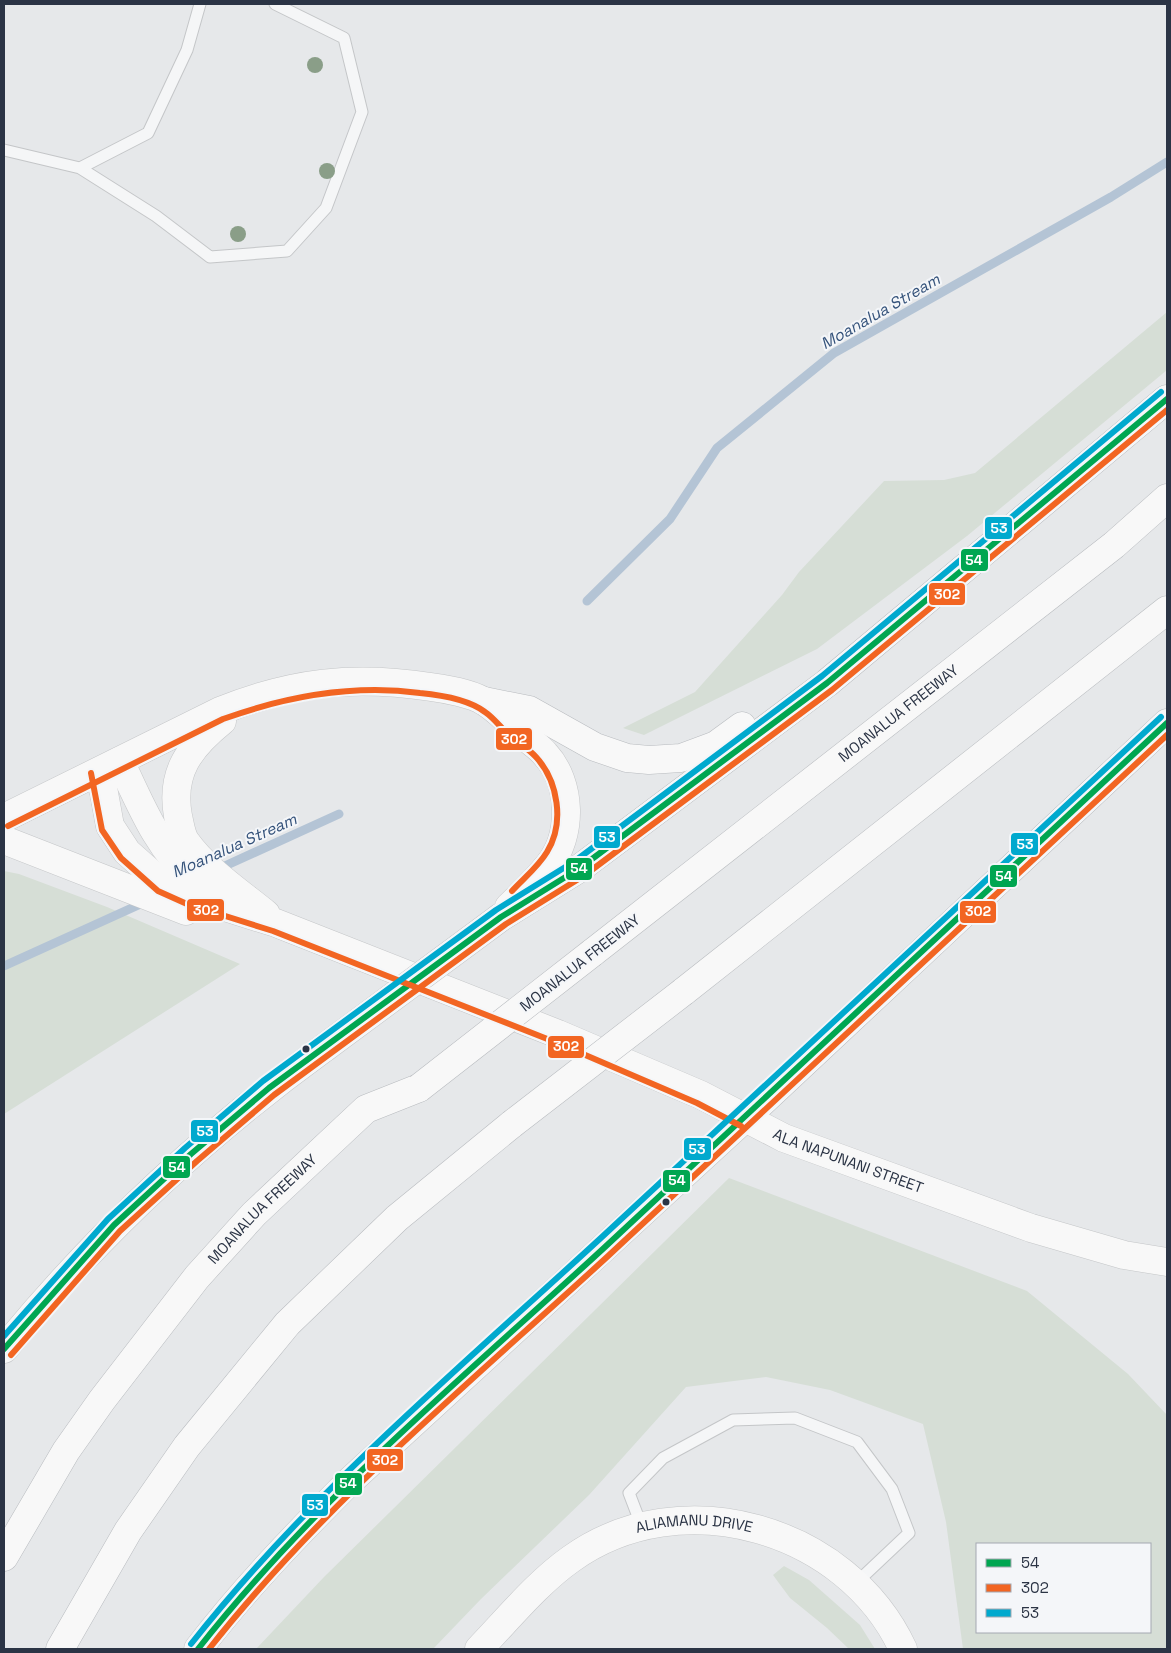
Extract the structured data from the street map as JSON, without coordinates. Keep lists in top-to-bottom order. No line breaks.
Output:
{"streets":{"main road":["MOANALUA FREEWAY","ALA NAPUNANI STREET","ALIAMANU DRIVE"]},"water":["Moanalua Stream"],"lines":["transit line 53","transit line 54","transit line 302"],"legend":["54","302","53"]}
